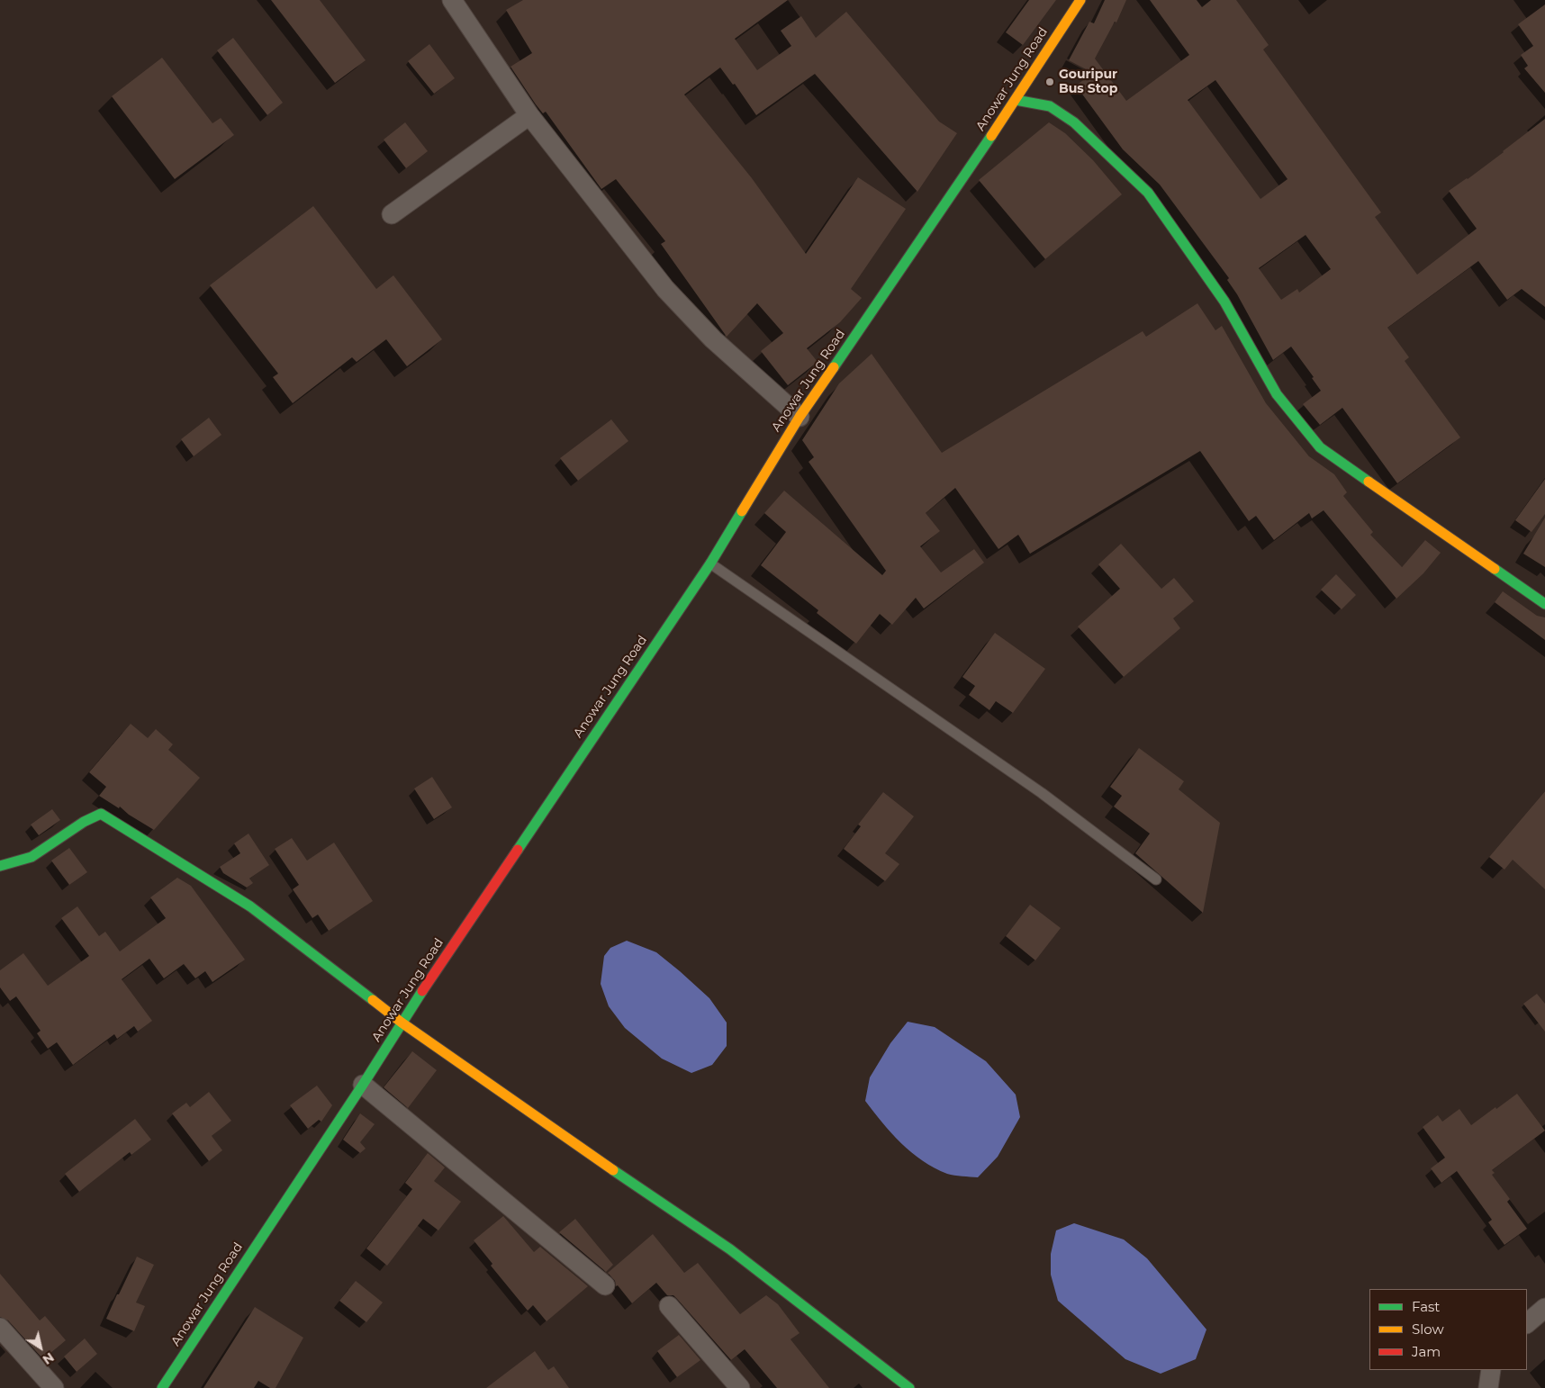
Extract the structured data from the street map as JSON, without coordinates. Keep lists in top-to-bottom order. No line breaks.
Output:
{"streets":{"main road":["Anowar Jung Road"]},"places":["Gouripur Bus Stop"],"legend":["Fast","Slow","Jam"],"north":"bottom right"}
